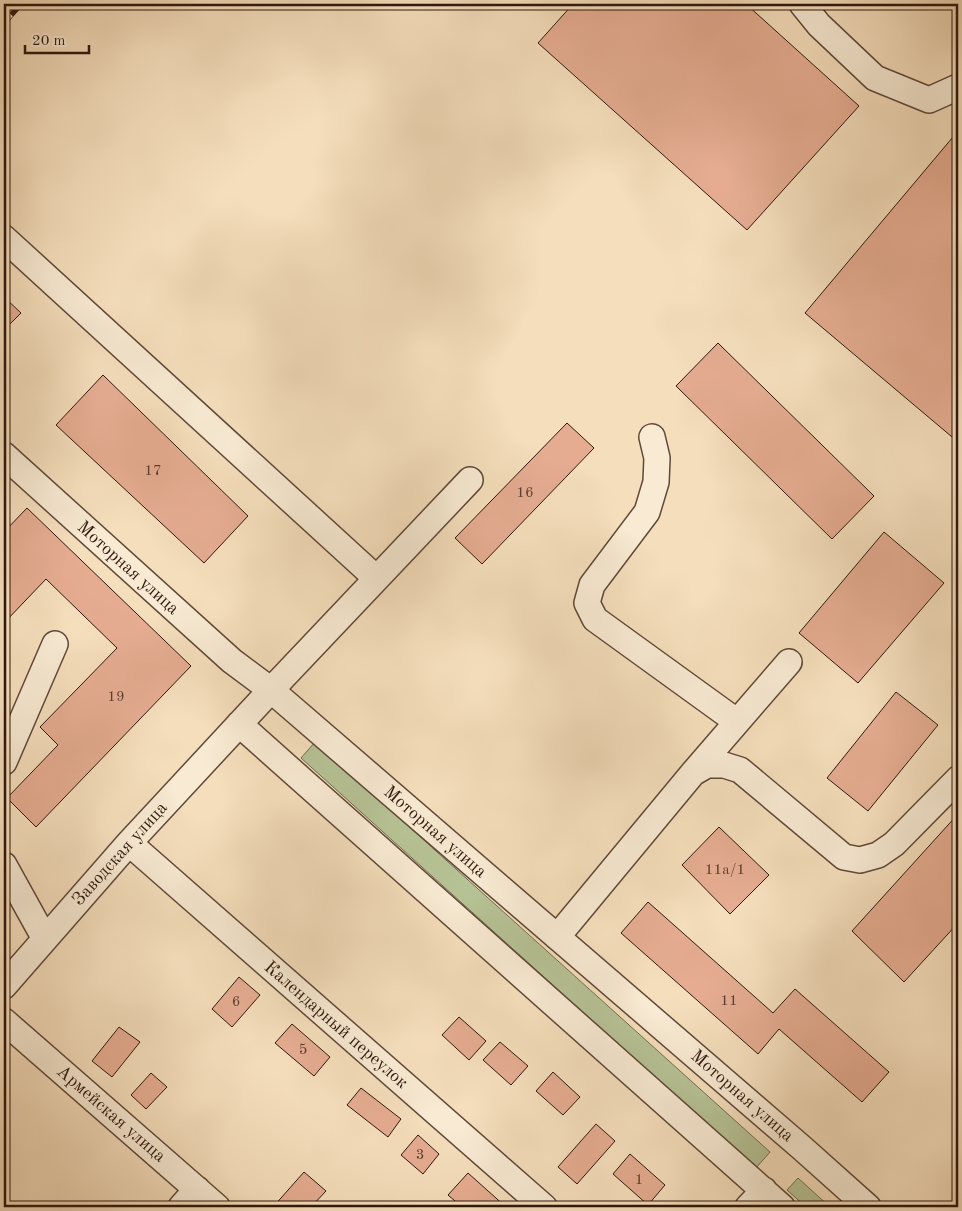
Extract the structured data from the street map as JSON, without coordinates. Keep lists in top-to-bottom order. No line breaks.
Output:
{"streets":{"street":["Моторная улица","Заводская улица","Календарный переулок","Армейская улица"]},"crossings":[["Моторная улица","Заводская улица"],["Заводская улица","Календарный переулок"]],"house_numbers":["17","16","19","11а/1","11","6","5","3","1"],"scale_bar":"20 m"}
